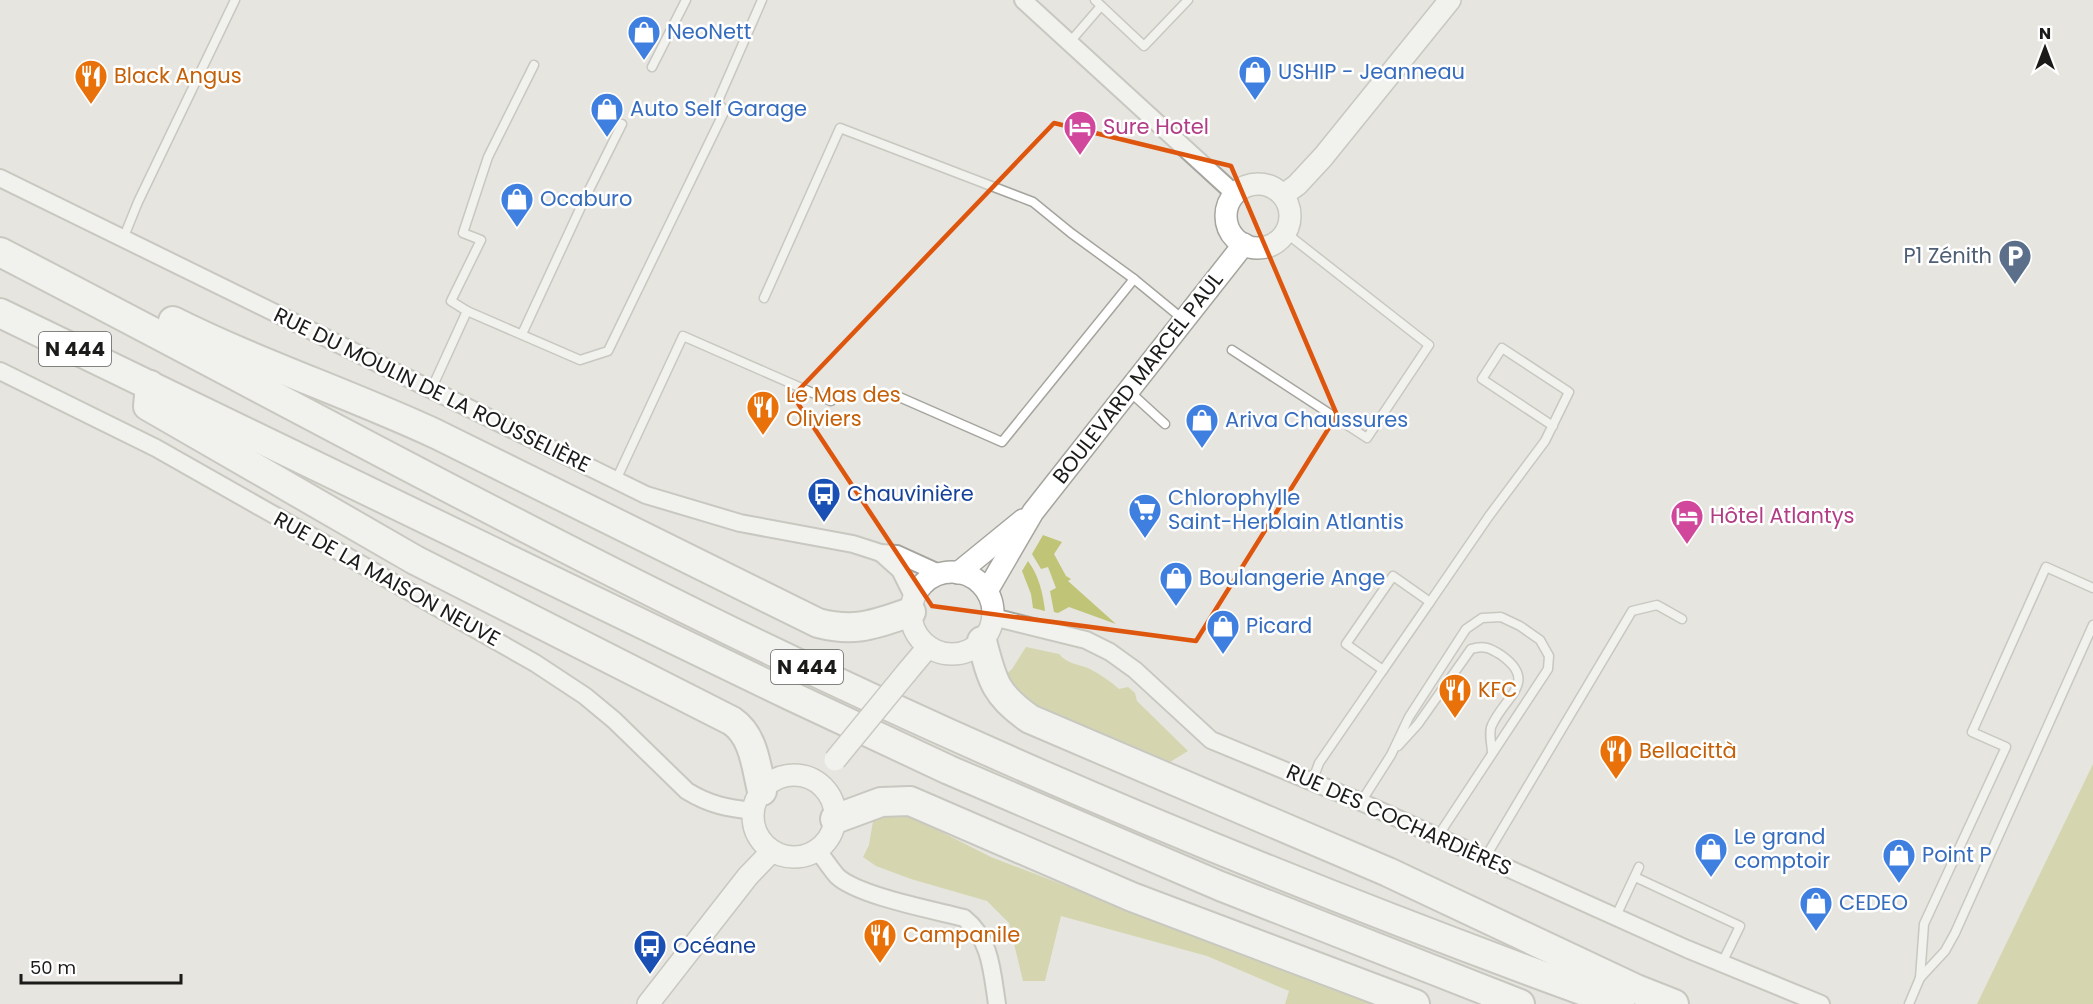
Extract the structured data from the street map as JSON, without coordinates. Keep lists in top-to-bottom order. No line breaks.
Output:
{"streets":{"highway":["N 444"],"street":["BOULEVARD MARCEL PAUL","RUE DU MOULIN DE LA ROUSSELIÈRE","RUE DE LA MAISON NEUVE","RUE DES COCHARDIÈRES"]},"crossings":[["BOULEVARD MARCEL PAUL","RUE DU MOULIN DE LA ROUSSELIÈRE"],["BOULEVARD MARCEL PAUL","RUE DES COCHARDIÈRES"],["RUE DU MOULIN DE LA ROUSSELIÈRE","RUE DES COCHARDIÈRES"]],"places":{"shop":["NeoNett","USHIP - Jeanneau","Auto Self Garage","Ocaburo","Ariva Chaussures","Boulangerie Ange","Picard","Le grand comptoir","Point P","CEDEO"],"restaurant":["Black Angus","Le Mas des Oliviers","KFC","Bellacittà","Campanile"],"hotel":["Sure Hotel","Hôtel Atlantys"],"parking":["P1 Zénith"],"bus stop":["Chauvinière","Océane"],"supermarket":["Chlorophylle Saint-Herblain Atlantis"]},"scale_bar":"50 m","north":"top"}
